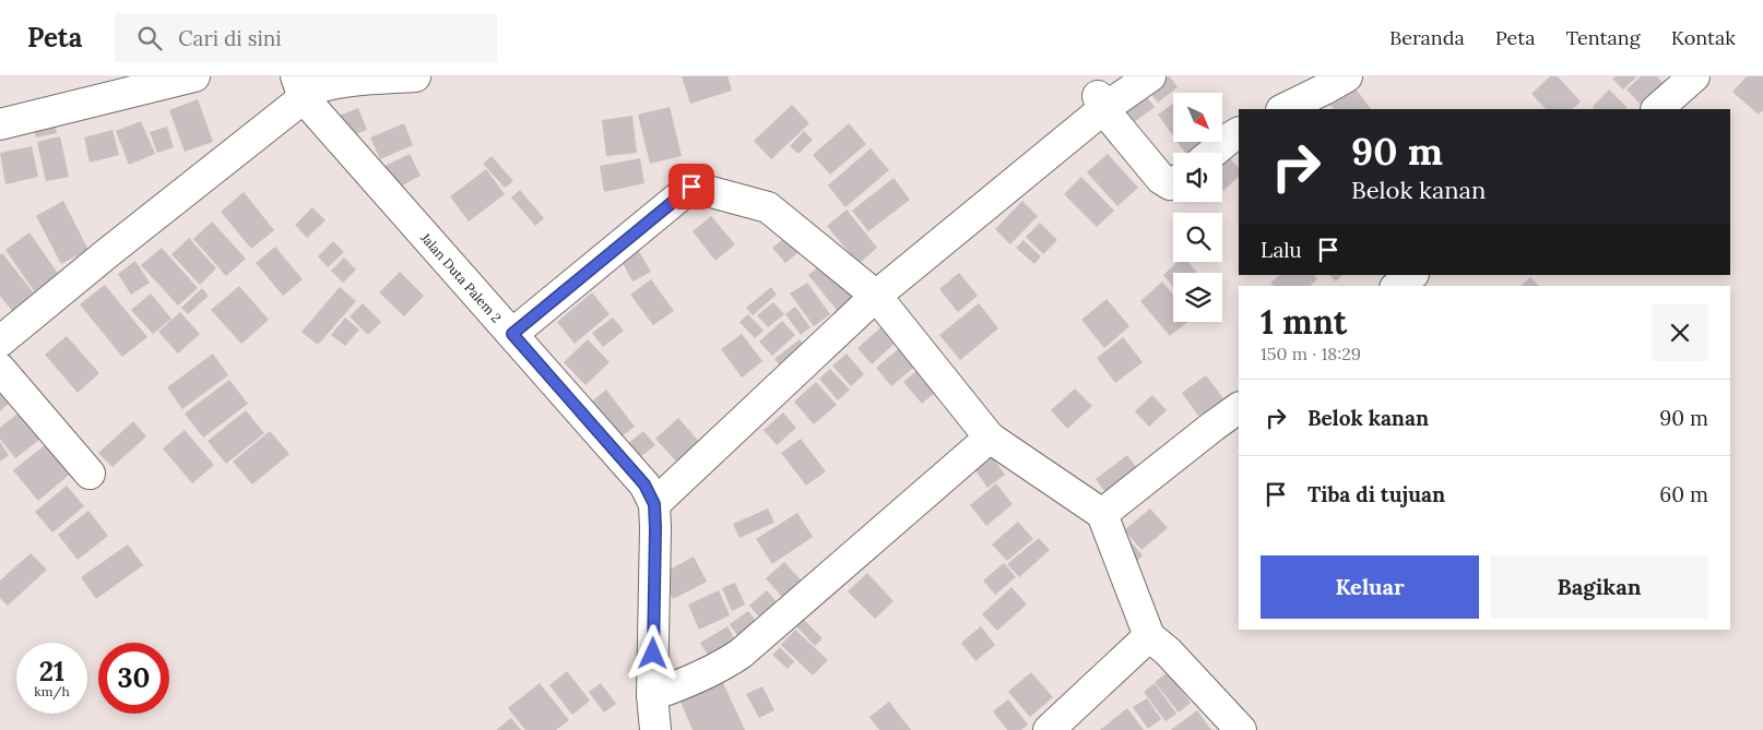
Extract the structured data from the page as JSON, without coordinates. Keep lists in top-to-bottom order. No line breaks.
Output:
{"streets":{"street":["Jalan Duta Palem 2"]},"north":"bottom right","page":{"header":"Peta","search":"Cari di sini","nav":["Beranda","Peta","Tentang","Kontak"],"turn":["90 m","Belok kanan"],"then":"Lalu","heading":["1 mnt","150 m · 18:29"],"list":[{"name":"Belok kanan","value":"90 m"},{"name":"Tiba di tujuan","value":"60 m"}],"buttons":["Keluar","Bagikan"],"speed":"21 km/h","limit":"30"}}
